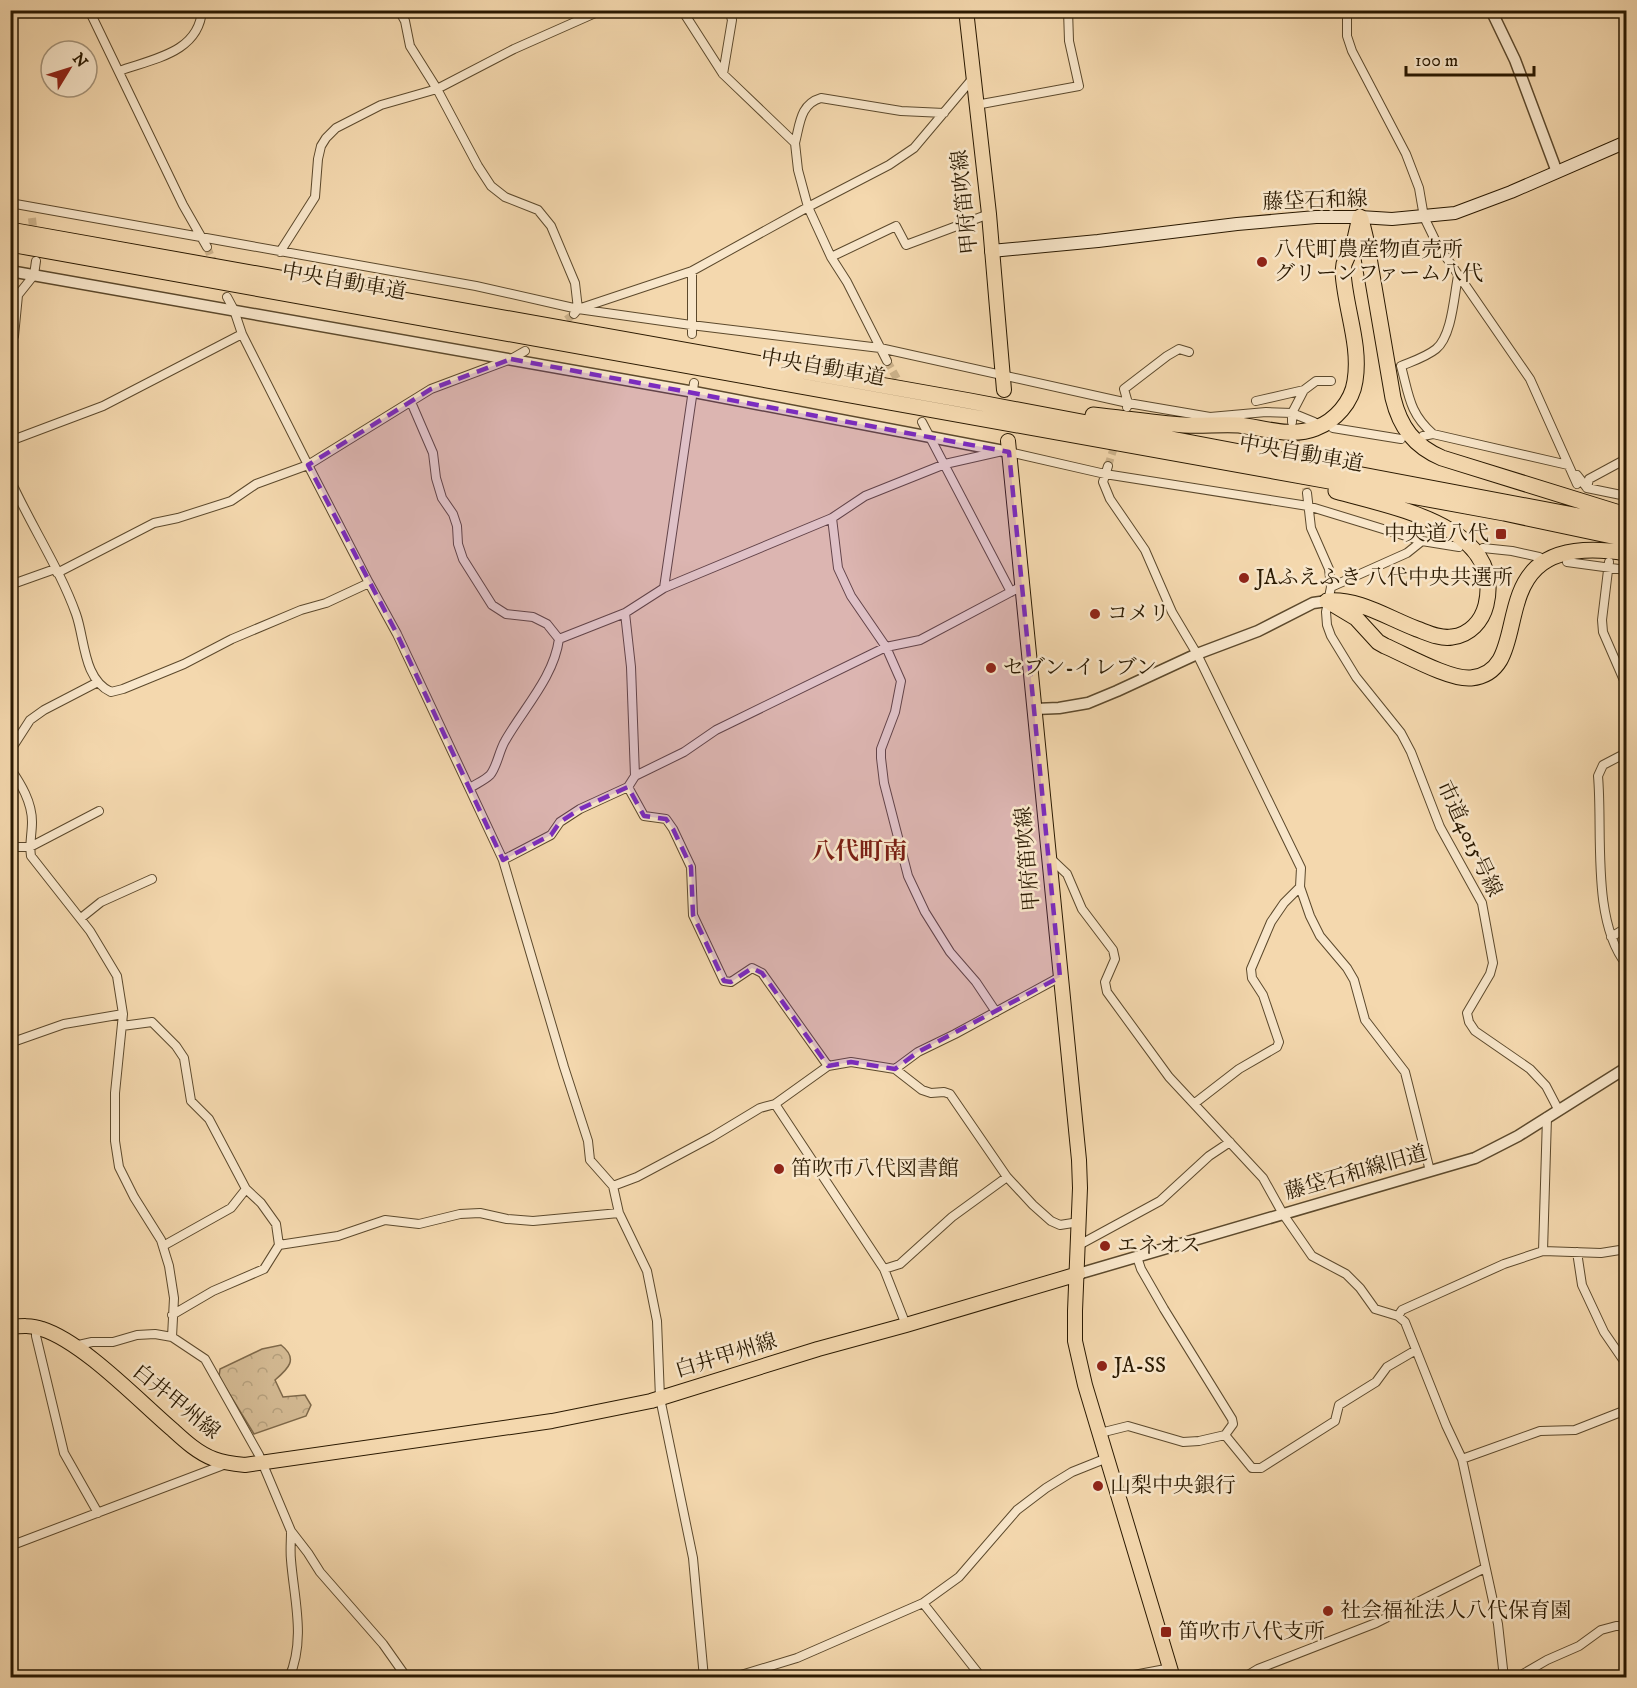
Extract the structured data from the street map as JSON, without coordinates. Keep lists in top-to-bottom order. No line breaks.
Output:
{"streets":{"highway":["中央自動車道"],"main road":["藤垈石和線","甲府笛吹線","白井甲州線"],"street":["市道4015号線","藤垈石和線旧道"]},"crossings":[["藤垈石和線","甲府笛吹線"],["甲府笛吹線","藤垈石和線旧道"],["甲府笛吹線","白井甲州線"],["市道4015号線","藤垈石和線旧道"],["藤垈石和線旧道","白井甲州線"]],"districts":["八代町南"],"places":{"other":["八代町農産物直売所 グリーンファーム八代","JAふえふき 八代中央共選所","コメリ","セブン-イレブン","笛吹市八代図書館","エネオス","JA-SS","山梨中央銀行","社会福祉法人八代保育園"],"transit":["中央道八代","笛吹市八代支所"]},"scale_bar":"100 m","north":"top right"}
